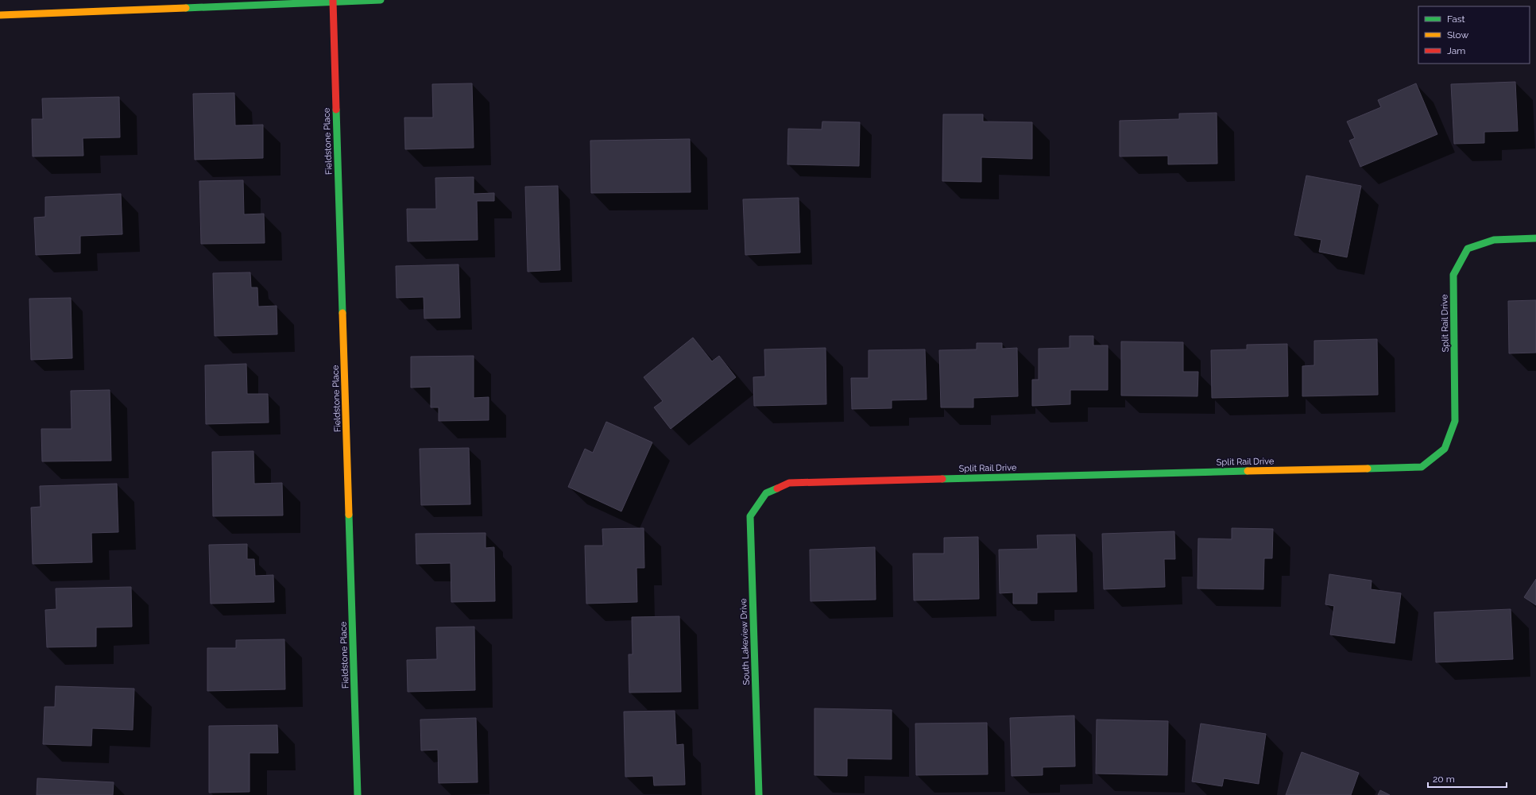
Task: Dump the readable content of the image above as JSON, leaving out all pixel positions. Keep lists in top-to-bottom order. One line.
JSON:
{"streets":{"street":["Fieldstone Place","Split Rail Drive","South Lakeview Drive"]},"crossings":[["Split Rail Drive","South Lakeview Drive"]],"legend":["Fast","Slow","Jam"],"scale_bar":"20 m"}
